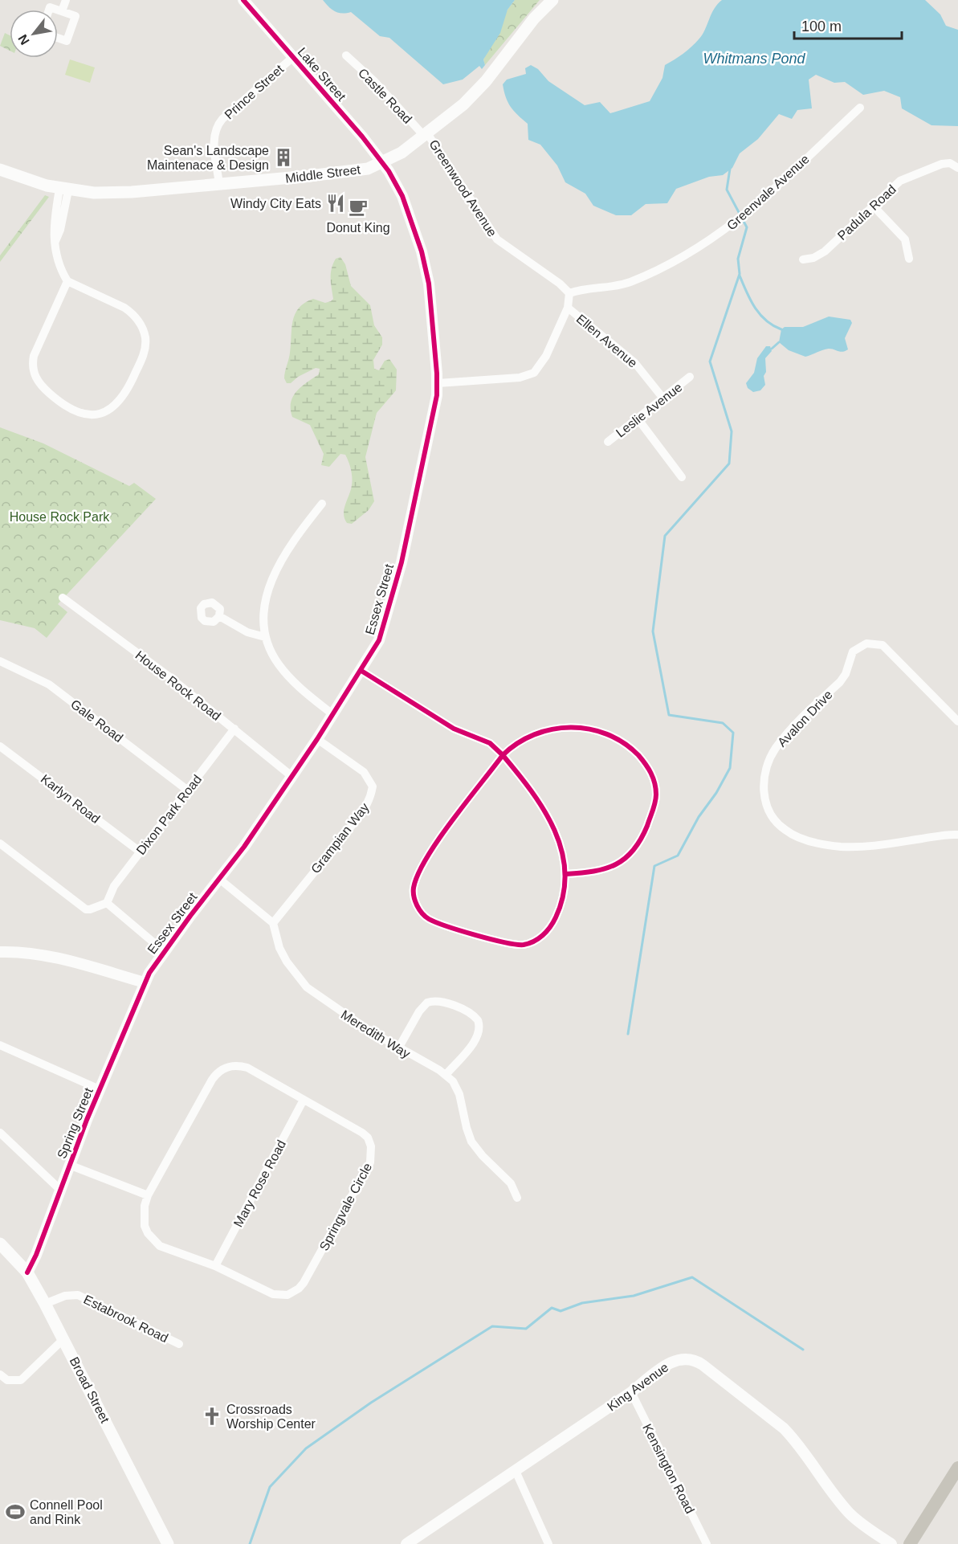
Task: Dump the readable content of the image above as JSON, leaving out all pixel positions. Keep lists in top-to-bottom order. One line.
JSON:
{"streets":{"main road":["Middle Street","Broad Street"],"street":["Lake Street","Prince Street","Castle Road","Greenwood Avenue","Greenvale Avenue","Padula Road","Ellen Avenue","Leslie Avenue","Essex Street","House Rock Road","Avalon Drive","Gale Road","Karlyn Road","Dixon Park Road","Grampian Way","Meredith Way","Spring Street","Mary Rose Road","Springvale Circle","Estabrook Road","King Avenue","Kensington Road"]},"crossings":[["Lake Street","Prince Street"],["Lake Street","Middle Street"],["Lake Street","Essex Street"],["Prince Street","Middle Street"],["Castle Road","Middle Street"],["Castle Road","Greenwood Avenue"],["Middle Street","Greenwood Avenue"],["Middle Street","Essex Street"],["Greenwood Avenue","Greenvale Avenue"],["Ellen Avenue","Leslie Avenue"],["Essex Street","House Rock Road"],["Essex Street","Grampian Way"],["Essex Street","Spring Street"],["House Rock Road","Dixon Park Road"],["Gale Road","Dixon Park Road"],["Karlyn Road","Dixon Park Road"],["Grampian Way","Meredith Way"],["Spring Street","Broad Street"],["Mary Rose Road","Springvale Circle"],["Estabrook Road","Broad Street"],["King Avenue","Kensington Road"]],"water":["Whitmans Pond"],"parks":["House Rock Park"],"places":{"building":["Sean's Landscape Maintenace & Design"],"restaurant":["Windy City Eats"],"cafe":["Donut King"],"church":["Crossroads Worship Center"],"sports":["Connell Pool and Rink"]},"scale_bar":"100 m","north":"bottom left"}
